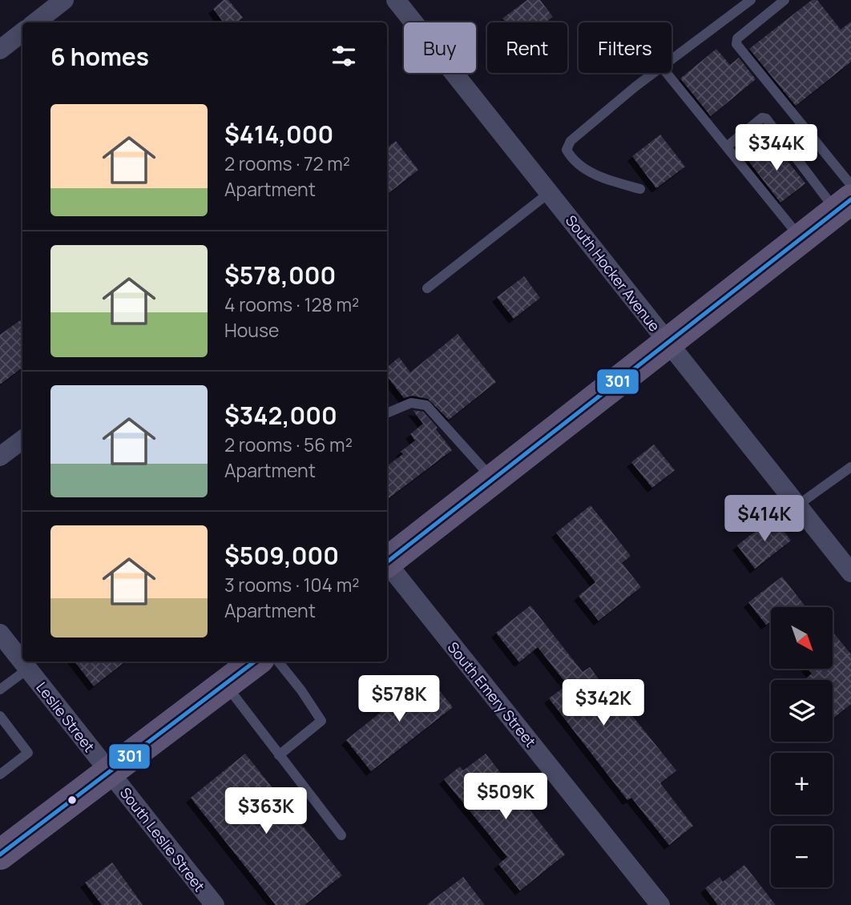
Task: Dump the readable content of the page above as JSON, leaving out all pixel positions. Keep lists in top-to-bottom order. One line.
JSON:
{"streets":{"street":["South Hocker Avenue","South Emery Street","Leslie Street","South Leslie Street"]},"crossings":[["Leslie Street","South Leslie Street"]],"lines":["transit line 301"],"north":"bottom right","page":{"chip":["Buy","Rent","Filters"],"heading":"6 homes","list":[{"name":"$414,000","note":"2 rooms · 72 m² · Apartment"},{"name":"$578,000","note":"4 rooms · 128 m² · House"},{"name":"$342,000","note":"2 rooms · 56 m² · Apartment"},{"name":"$509,000","note":"3 rooms · 104 m² · Apartment"}],"price":["$344K","$414K","$578K","$342K","$509K","$363K"],"map_buttons":["+","−"]}}
